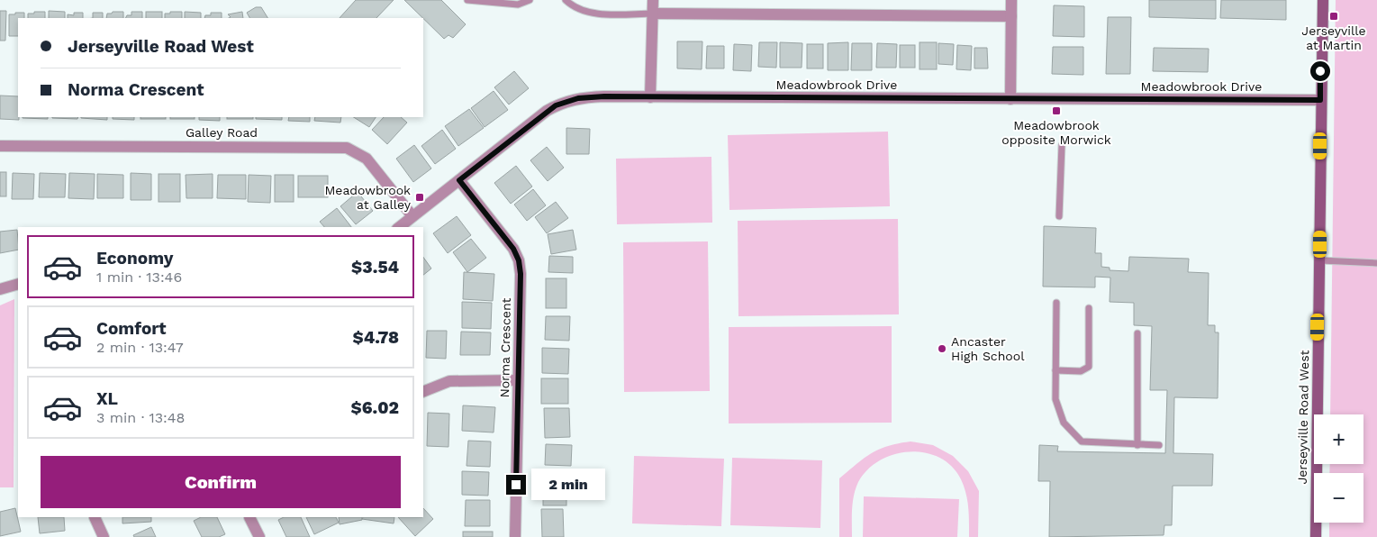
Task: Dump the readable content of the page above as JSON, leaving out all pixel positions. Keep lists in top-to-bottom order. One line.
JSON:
{"streets":{"main road":["Jerseyville Road West"],"street":["Meadowbrook Drive","Galley Road","Norma Crescent"]},"crossings":[["Meadowbrook Drive","Galley Road"],["Meadowbrook Drive","Norma Crescent"],["Meadowbrook Drive","Jerseyville Road West"]],"places":{"transit":["Jerseyville at Martin","Meadowbrook opposite Morwick","Meadowbrook at Galley"],"other":["Ancaster High School"]},"page":{"banner":["Jerseyville Road West","Norma Crescent"],"list":[{"name":"Economy","note":"1 min · 13:46","value":"$3.54"},{"name":"Comfort","note":"2 min · 13:47","value":"$4.78"},{"name":"XL","note":"3 min · 13:48","value":"$6.02"}],"map_buttons":["+","−"],"buttons":"Confirm","bubble":"2 min"}}
